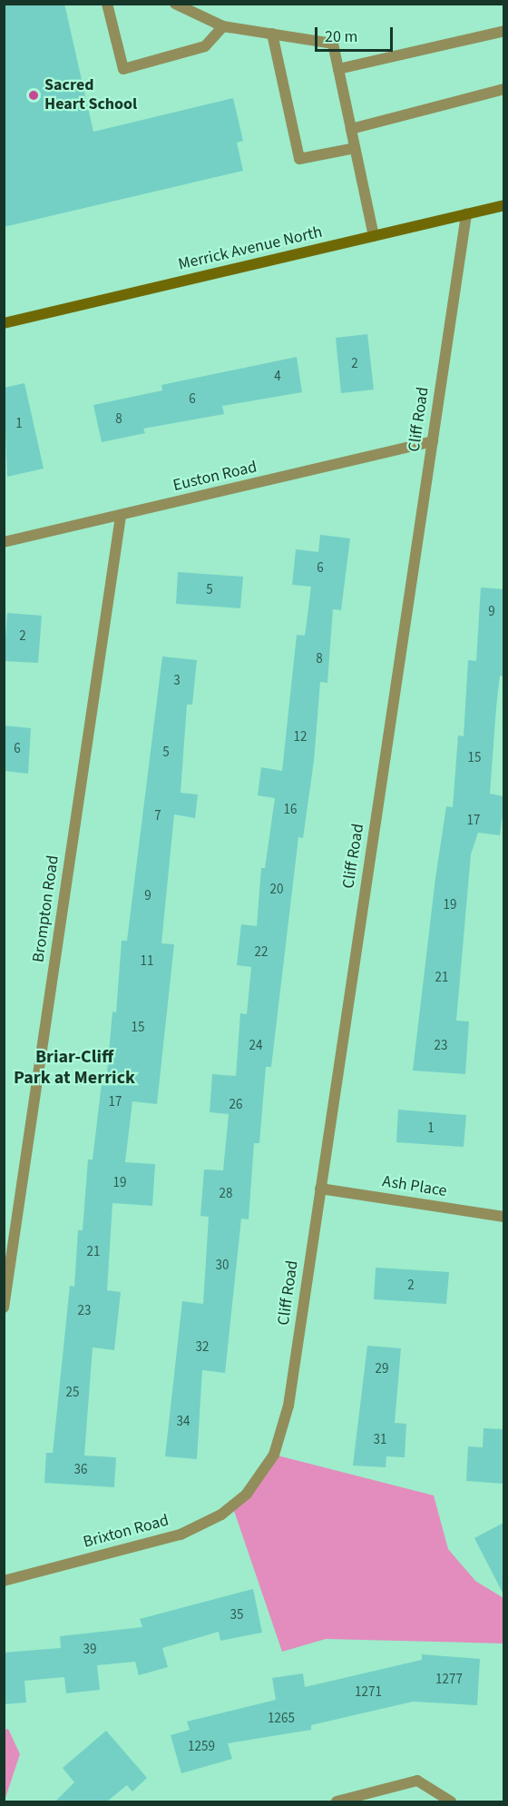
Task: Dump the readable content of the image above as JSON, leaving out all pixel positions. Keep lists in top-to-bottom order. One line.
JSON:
{"streets":{"main road":["Merrick Avenue North"],"street":["Cliff Road","Euston Road","Brompton Road","Ash Place","Brixton Road"]},"crossings":[["Merrick Avenue North","Cliff Road"],["Cliff Road","Euston Road"],["Cliff Road","Ash Place"],["Cliff Road","Brixton Road"],["Euston Road","Brompton Road"]],"districts":["Briar-Cliff Park at Merrick"],"places":["Sacred Heart School"],"house_numbers":["2","4","6","8","1","6","5","9","2","8","3","12","6","5","15","16","7","17","20","9","19","22","11","21","15","24","23","17","26","1","19","28","21","30","2","23","32","29","25","34","31","36","35","39","1277","1271","1265","1259"],"scale_bar":"20 m"}
